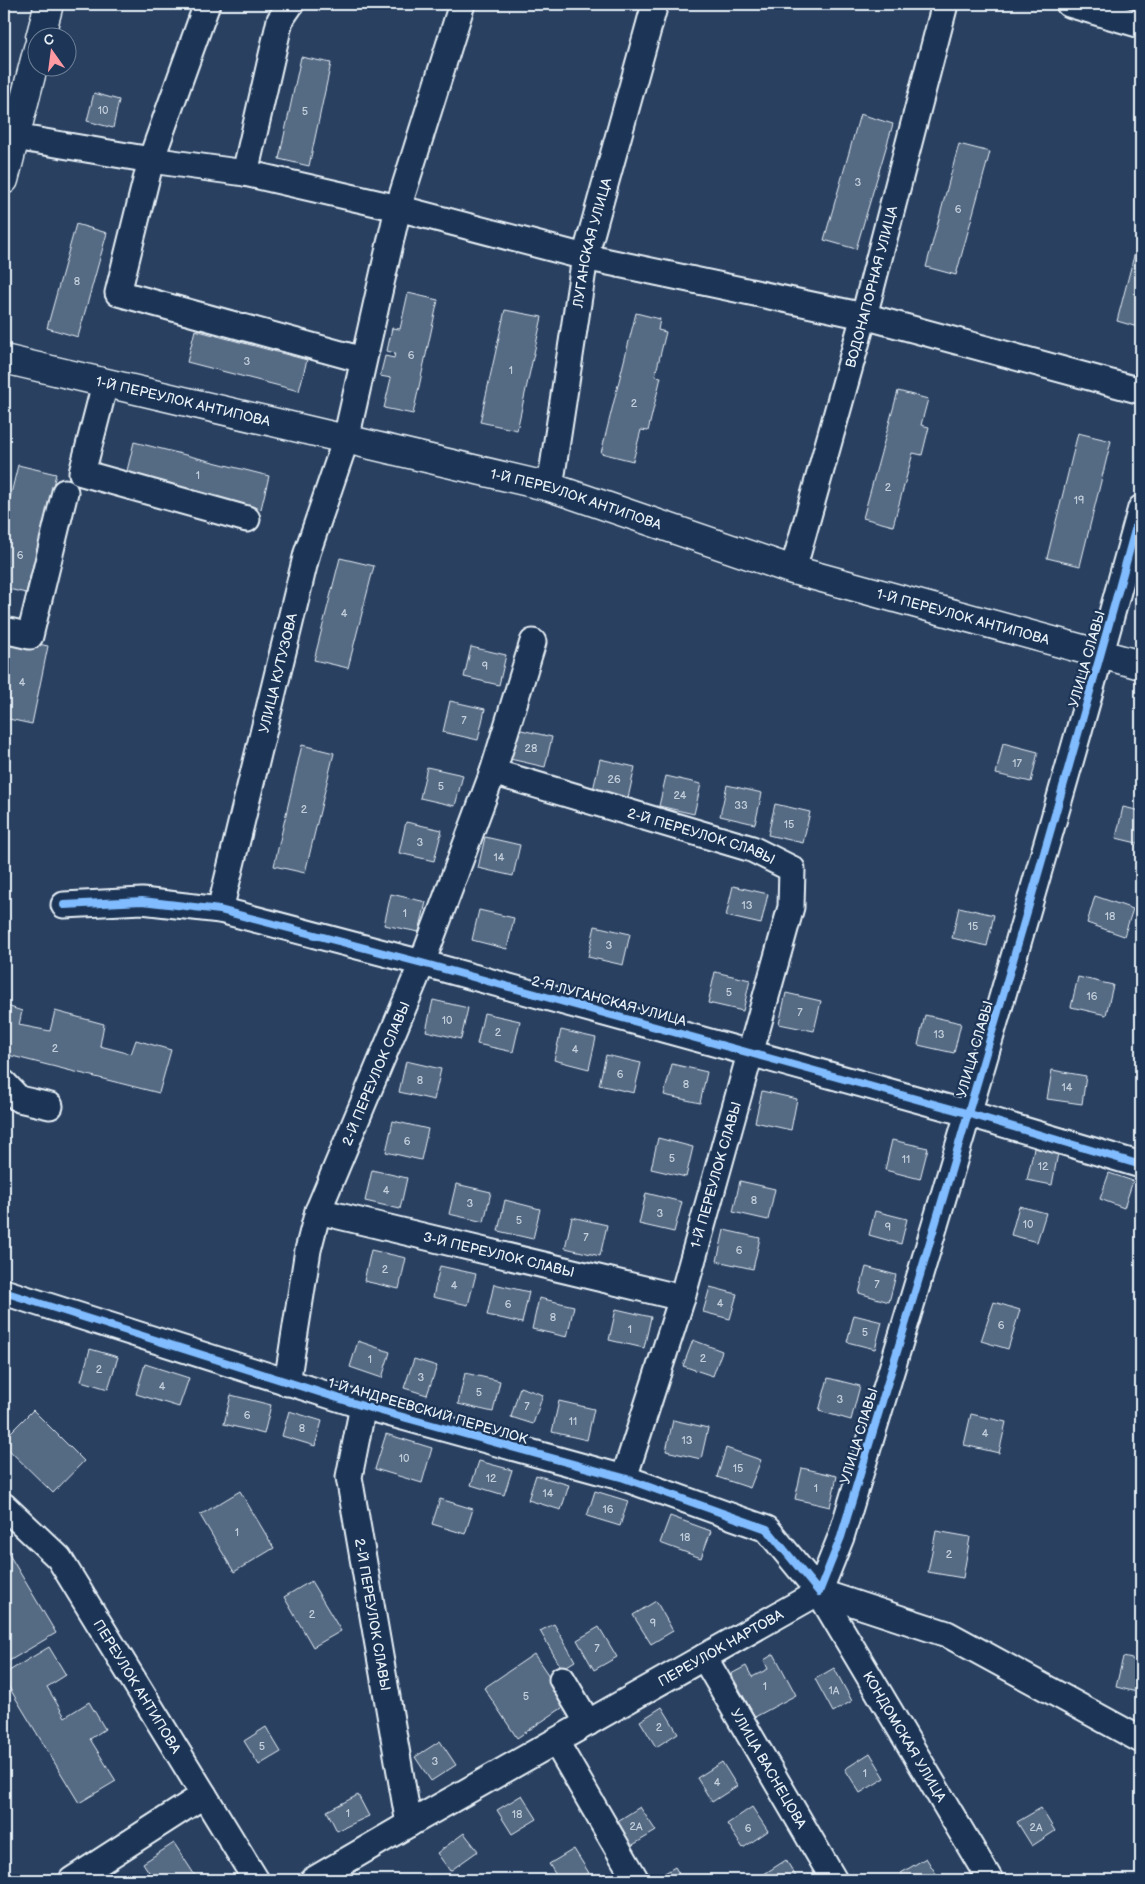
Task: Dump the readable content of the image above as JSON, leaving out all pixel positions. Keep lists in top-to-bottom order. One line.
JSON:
{"streets":{"main road":["1-Й ПЕРЕУЛОК АНТИПОВА"],"street":["ЛУГАНСКАЯ УЛИЦА","ВОДОНАПОРНАЯ УЛИЦА","УЛИЦА СЛАВЫ","УЛИЦА КУТУЗОВА","2-Й ПЕРЕУЛОК СЛАВЫ","2-Я ЛУГАНСКАЯ УЛИЦА","1-Й ПЕРЕУЛОК СЛАВЫ","3-Й ПЕРЕУЛОК СЛАВЫ","1-Й АНДРЕЕВСКИЙ ПЕРЕУЛОК","ПЕРЕУЛОК НАРТОВА","ПЕРЕУЛОК АНТИПОВА","КОНДОМСКАЯ УЛИЦА","УЛИЦА ВАСНЕЦОВА"]},"crossings":[["ЛУГАНСКАЯ УЛИЦА","1-Й ПЕРЕУЛОК АНТИПОВА"],["ВОДОНАПОРНАЯ УЛИЦА","1-Й ПЕРЕУЛОК АНТИПОВА"],["1-Й ПЕРЕУЛОК АНТИПОВА","УЛИЦА СЛАВЫ"],["1-Й ПЕРЕУЛОК АНТИПОВА","УЛИЦА КУТУЗОВА"],["УЛИЦА СЛАВЫ","2-Я ЛУГАНСКАЯ УЛИЦА"],["УЛИЦА СЛАВЫ","1-Й АНДРЕЕВСКИЙ ПЕРЕУЛОК"],["УЛИЦА СЛАВЫ","ПЕРЕУЛОК НАРТОВА"],["УЛИЦА СЛАВЫ","КОНДОМСКАЯ УЛИЦА"],["УЛИЦА КУТУЗОВА","2-Я ЛУГАНСКАЯ УЛИЦА"],["2-Й ПЕРЕУЛОК СЛАВЫ","2-Я ЛУГАНСКАЯ УЛИЦА"],["2-Й ПЕРЕУЛОК СЛАВЫ","1-Й ПЕРЕУЛОК СЛАВЫ"],["2-Й ПЕРЕУЛОК СЛАВЫ","3-Й ПЕРЕУЛОК СЛАВЫ"],["2-Й ПЕРЕУЛОК СЛАВЫ","1-Й АНДРЕЕВСКИЙ ПЕРЕУЛОК"],["2-Й ПЕРЕУЛОК СЛАВЫ","ПЕРЕУЛОК НАРТОВА"],["2-Я ЛУГАНСКАЯ УЛИЦА","1-Й ПЕРЕУЛОК СЛАВЫ"],["1-Й ПЕРЕУЛОК СЛАВЫ","3-Й ПЕРЕУЛОК СЛАВЫ"],["1-Й ПЕРЕУЛОК СЛАВЫ","1-Й АНДРЕЕВСКИЙ ПЕРЕУЛОК"],["1-Й АНДРЕЕВСКИЙ ПЕРЕУЛОК","ПЕРЕУЛОК НАРТОВА"],["1-Й АНДРЕЕВСКИЙ ПЕРЕУЛОК","КОНДОМСКАЯ УЛИЦА"],["ПЕРЕУЛОК НАРТОВА","КОНДОМСКАЯ УЛИЦА"],["ПЕРЕУЛОК НАРТОВА","УЛИЦА ВАСНЕЦОВА"]],"house_numbers":["10","5","3","6","8","6","3","1","2","1","2","19","6","4","9","4","7","28","17","26","5","24","33","2","15","3","14","13","1","18","15","3","5","16","7","10","2","13","2","4","6","8","8","14","6","5","11","12","4","8","3","3","5","10","9","7","6","2","7","4","4","6","8","6","1","5","2","1","2","3","4","5","3","7","6","11","8","4","13","10","15","12","1","14","16","1","18","2","2","9","7","1","1А","5","2","5","3","1","4","1","18","2А","2А","6"],"north":"top"}
